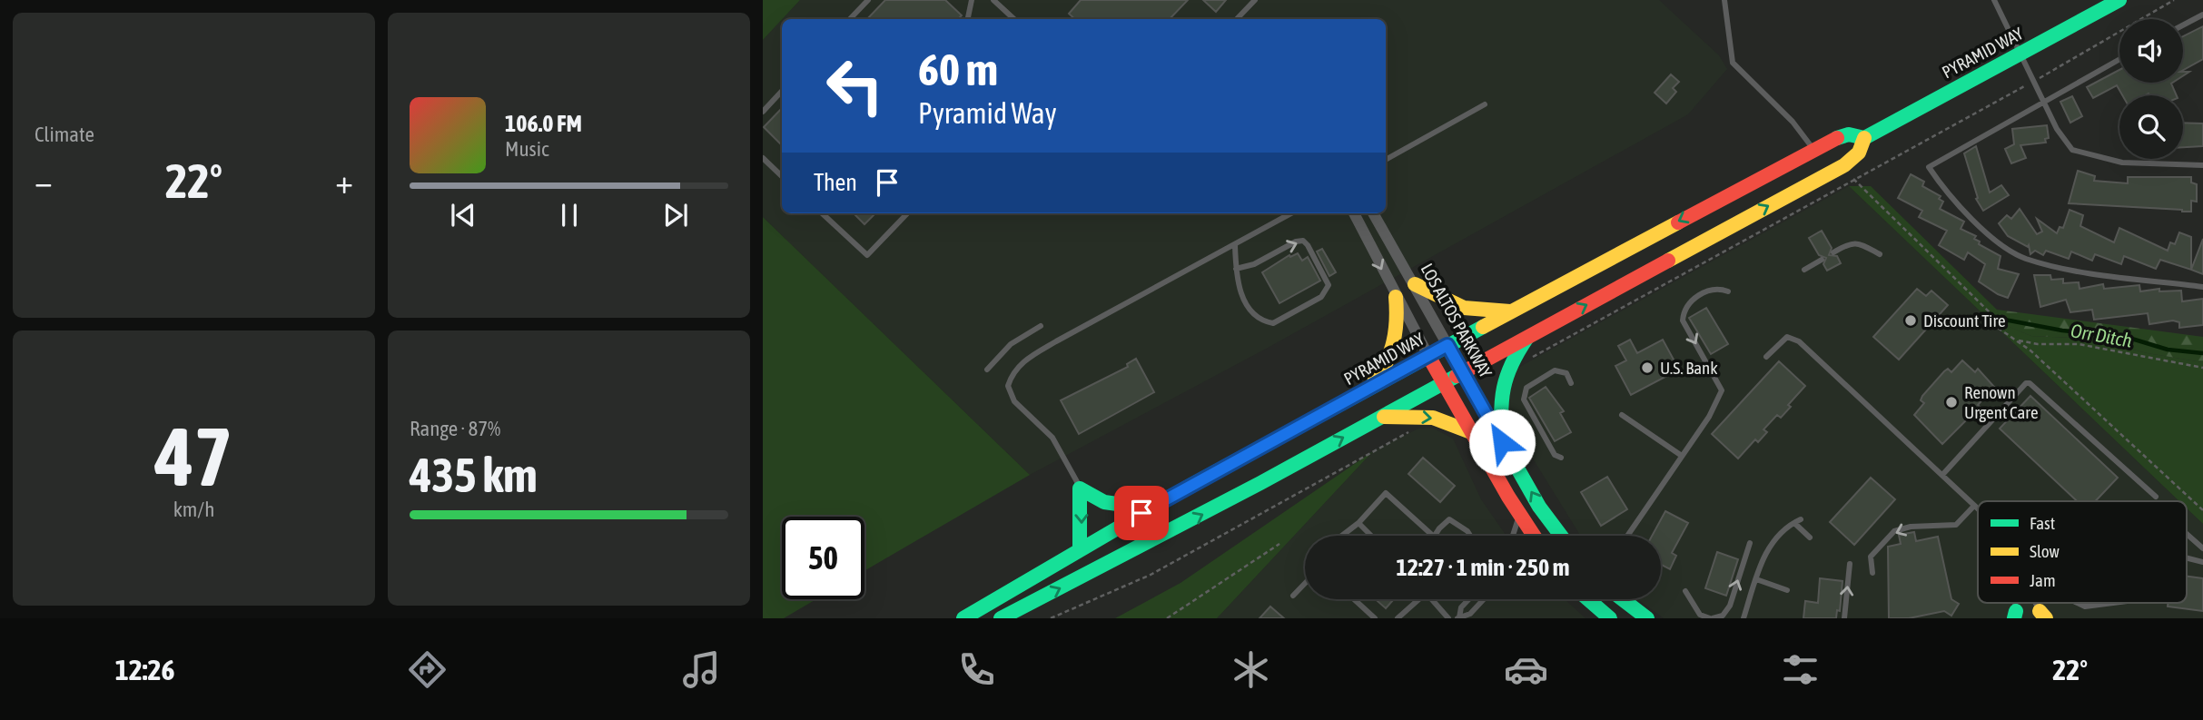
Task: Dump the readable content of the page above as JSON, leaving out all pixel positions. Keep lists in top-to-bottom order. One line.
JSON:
{"streets":{"main road":["PYRAMID WAY","LOS ALTOS PARKWAY"]},"crossings":[["PYRAMID WAY","LOS ALTOS PARKWAY"]],"water":["Orr Ditch"],"places":["Discount Tire","U.S. Bank","Renown Urgent Care"],"legend":["Fast","Slow","Jam"],"page":{"tile":["Climate",["47","km/h"],["Range · 87%","435 km"]],"turn":["60 m","Pyramid Way"],"song":["106.0 FM","Music"],"then":"Then","heat":["−","22°","+"],"limit":"50","trip":"12:27 · 1 min · 250 m","tabs":["12:26","22°"]}}
